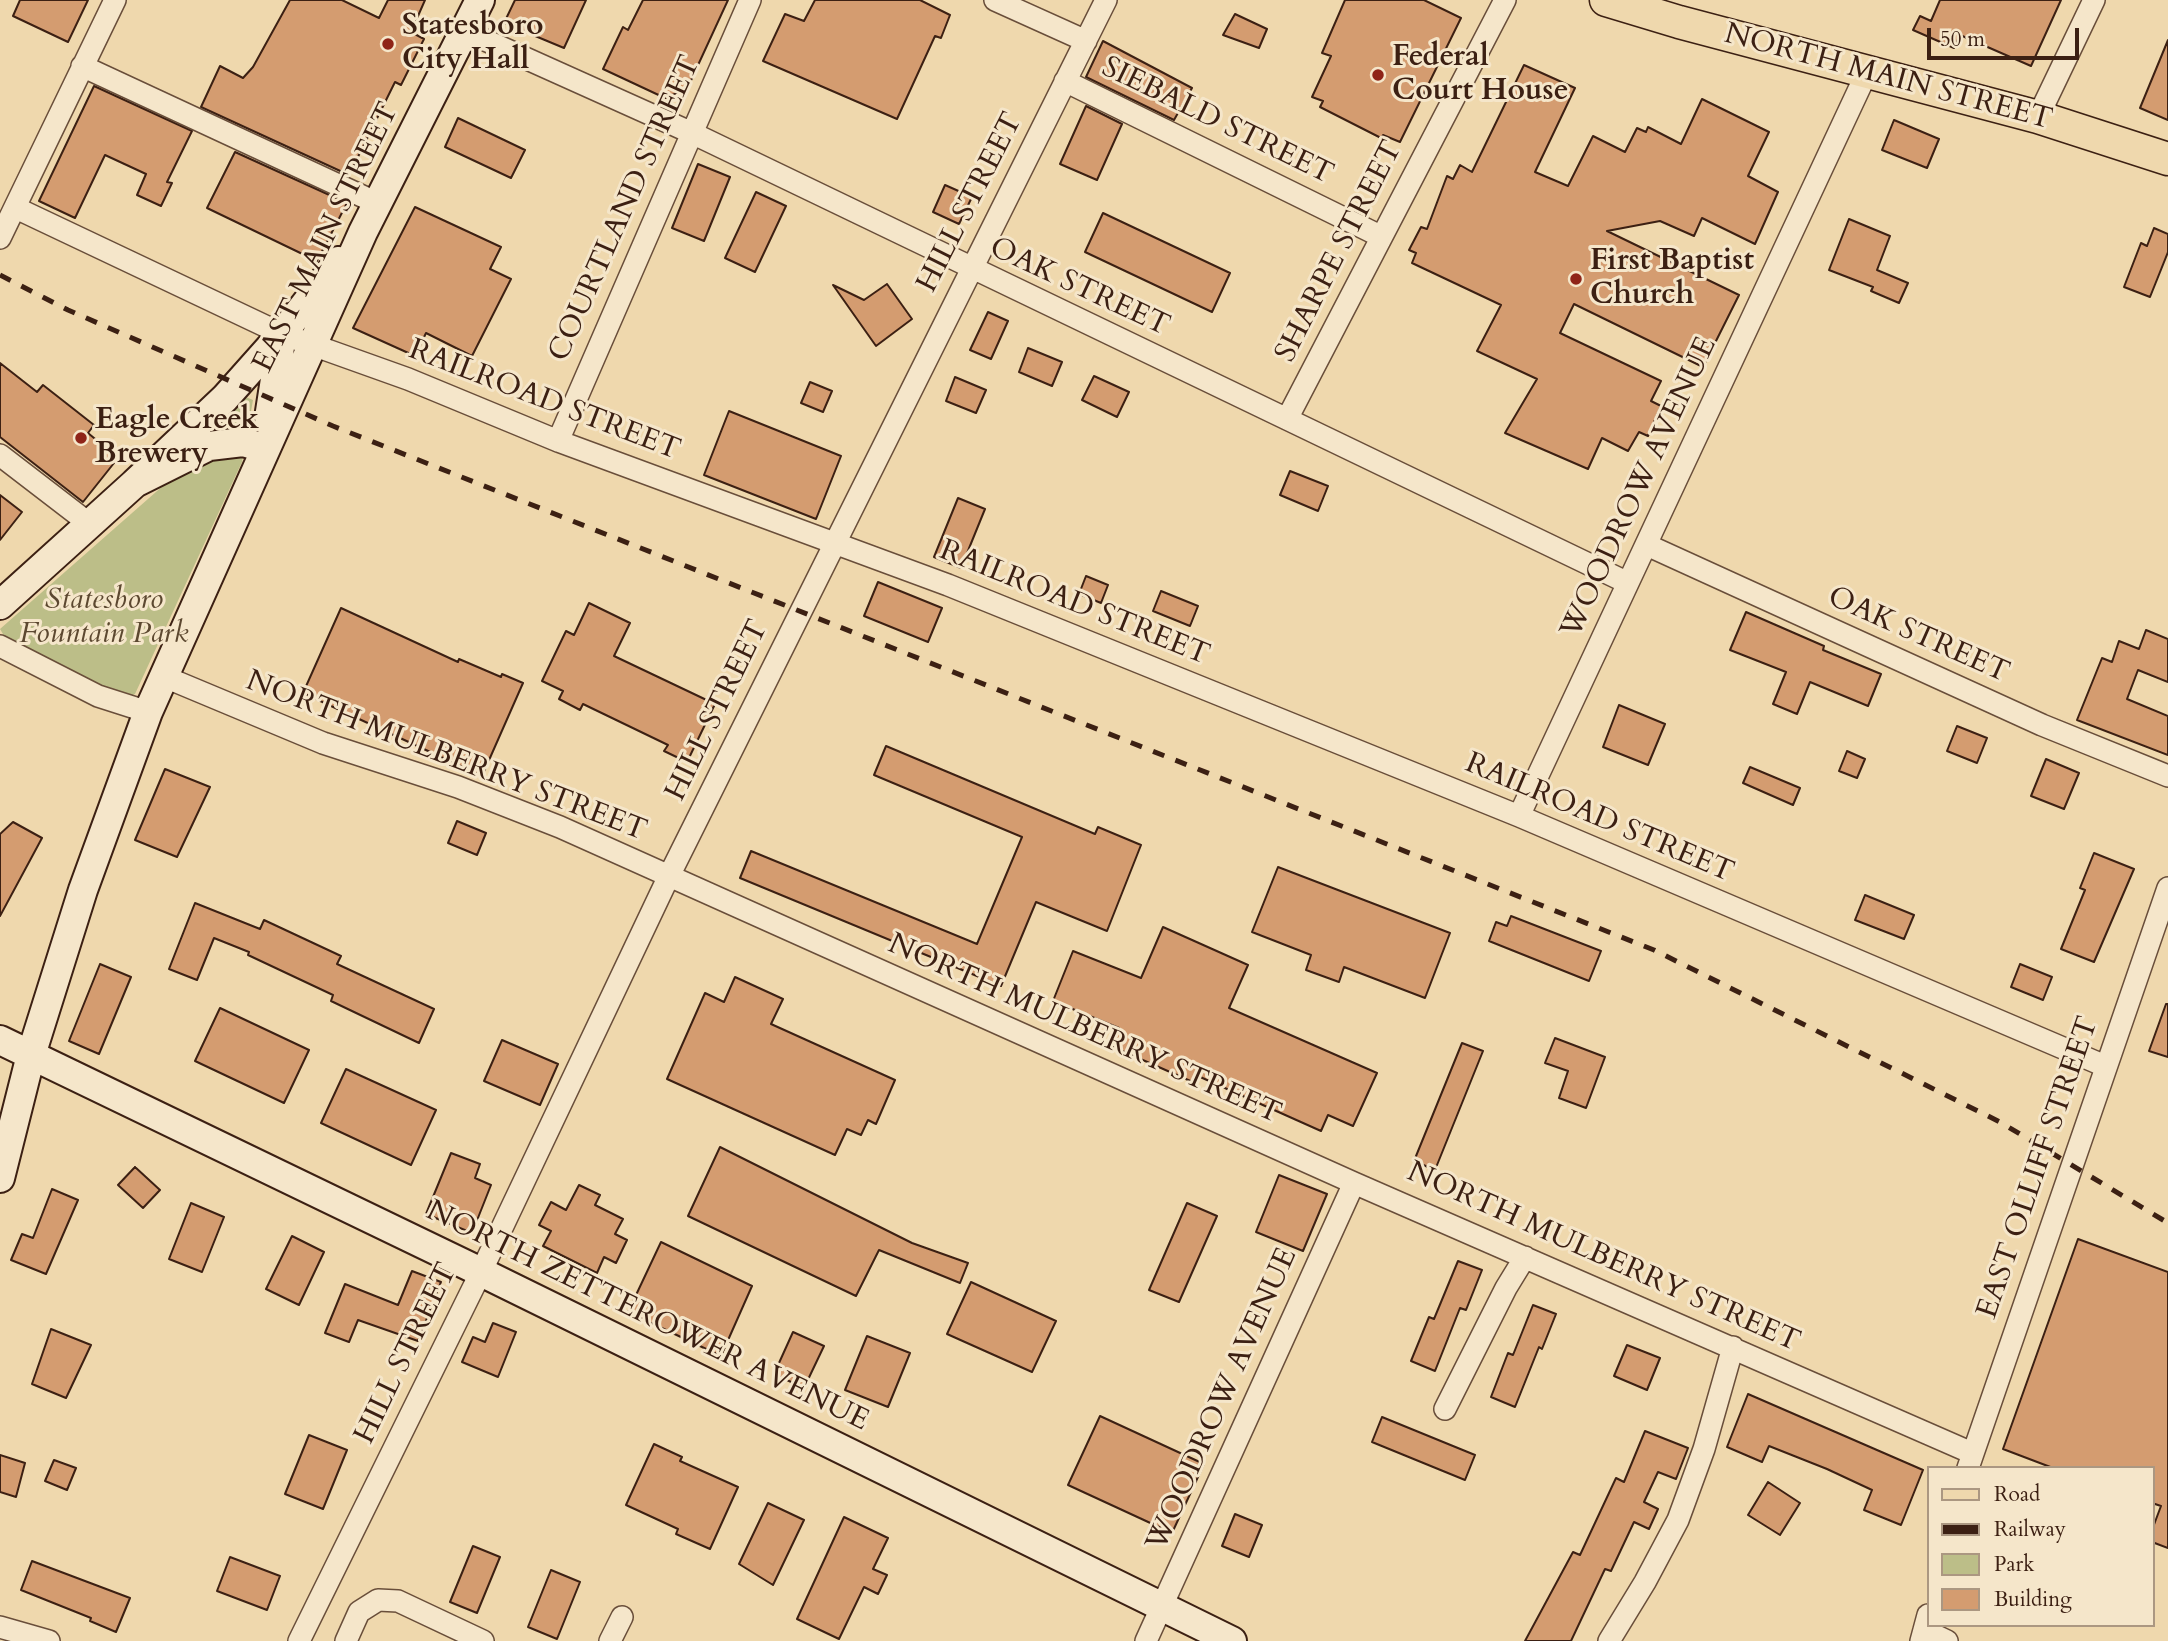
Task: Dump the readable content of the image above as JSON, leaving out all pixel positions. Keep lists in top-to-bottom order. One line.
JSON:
{"streets":{"main road":["NORTH MAIN STREET","EAST MAIN STREET","NORTH ZETTEROWER AVENUE"],"street":["SIEBALD STREET","HILL STREET","COURTLAND STREET","SHARPE STREET","OAK STREET","RAILROAD STREET","WOODROW AVENUE","NORTH MULBERRY STREET","EAST OLLIFF STREET"]},"crossings":[["NORTH MAIN STREET","WOODROW AVENUE"],["SIEBALD STREET","HILL STREET"],["SIEBALD STREET","SHARPE STREET"],["HILL STREET","OAK STREET"],["HILL STREET","RAILROAD STREET"],["HILL STREET","NORTH MULBERRY STREET"],["HILL STREET","NORTH ZETTEROWER AVENUE"],["COURTLAND STREET","OAK STREET"],["COURTLAND STREET","RAILROAD STREET"],["EAST MAIN STREET","OAK STREET"],["EAST MAIN STREET","RAILROAD STREET"],["EAST MAIN STREET","NORTH MULBERRY STREET"],["EAST MAIN STREET","NORTH ZETTEROWER AVENUE"],["SHARPE STREET","OAK STREET"],["OAK STREET","WOODROW AVENUE"],["RAILROAD STREET","WOODROW AVENUE"],["RAILROAD STREET","EAST OLLIFF STREET"],["WOODROW AVENUE","NORTH MULBERRY STREET"],["WOODROW AVENUE","NORTH ZETTEROWER AVENUE"],["NORTH MULBERRY STREET","EAST OLLIFF STREET"]],"parks":["Statesboro Fountain Park"],"places":["Statesboro City Hall","Federal Court House","First Baptist Church","Eagle Creek Brewery"],"legend":["Road","Railway","Park","Building"],"scale_bar":"50 m"}
